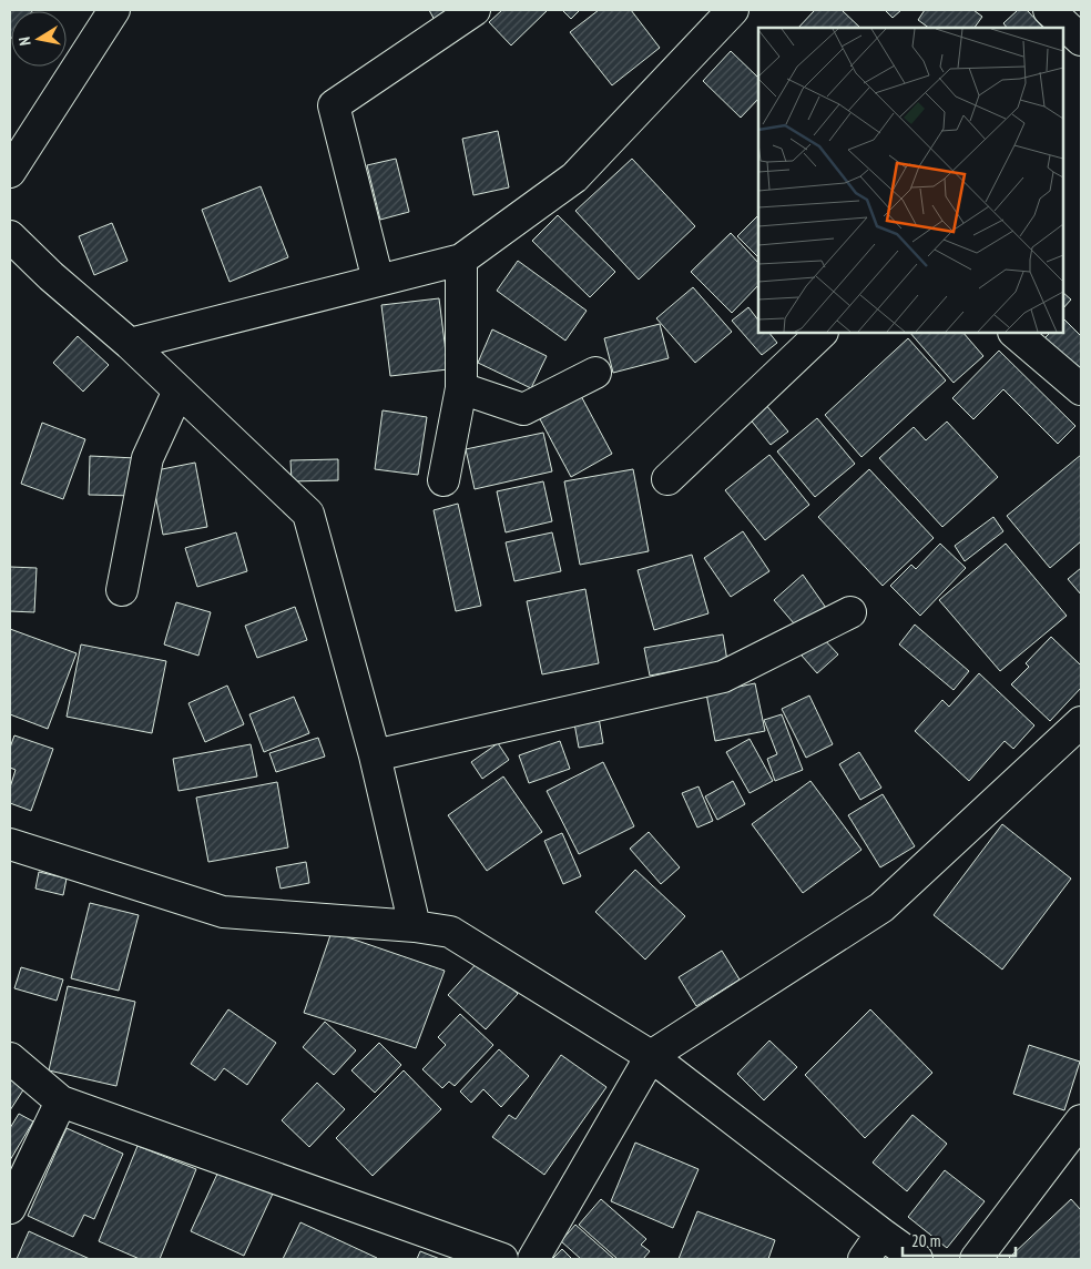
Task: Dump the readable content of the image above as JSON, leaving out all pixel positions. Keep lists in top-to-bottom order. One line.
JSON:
{"scale_bar":"20 m","north":"left"}
